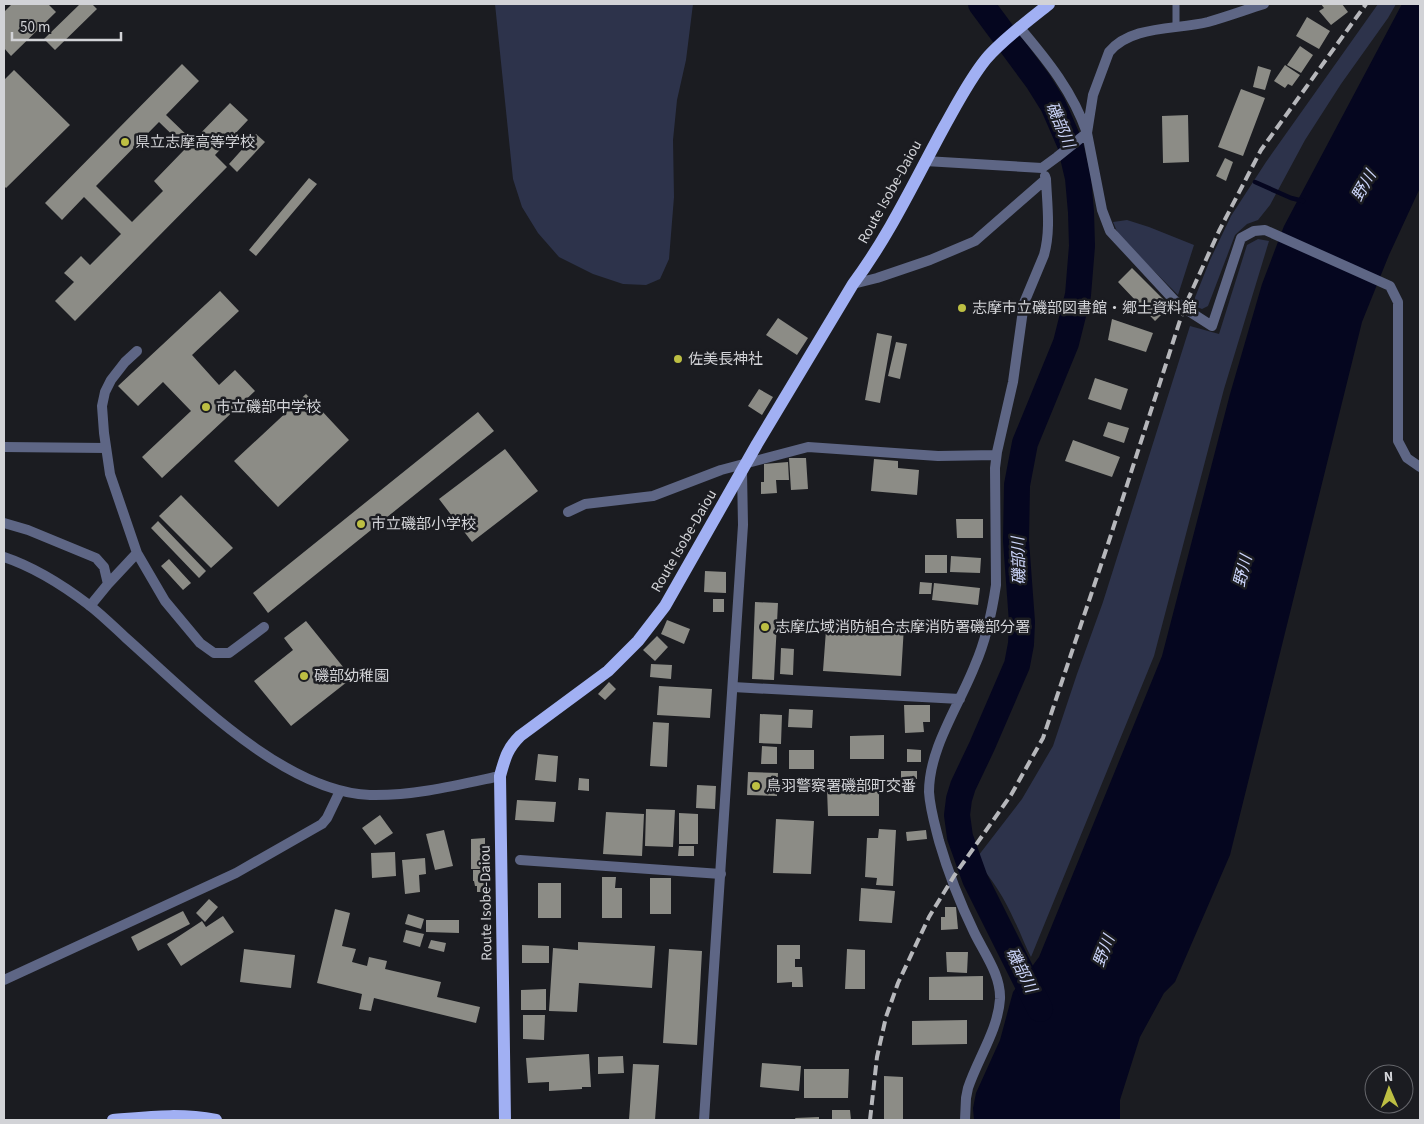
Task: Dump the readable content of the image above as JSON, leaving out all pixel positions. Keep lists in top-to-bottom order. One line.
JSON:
{"streets":{"main road":["Route Isobe-Daiou"]},"water":["磯部川","野川"],"places":["県立志摩高等学校","志摩市立磯部図書館・郷土資料館","佐美長神社","市立磯部中学校","市立磯部小学校","志摩広域消防組合志摩消防署磯部分署","磯部幼稚園","鳥羽警察署磯部町交番"],"scale_bar":"50 m","north":"top"}
